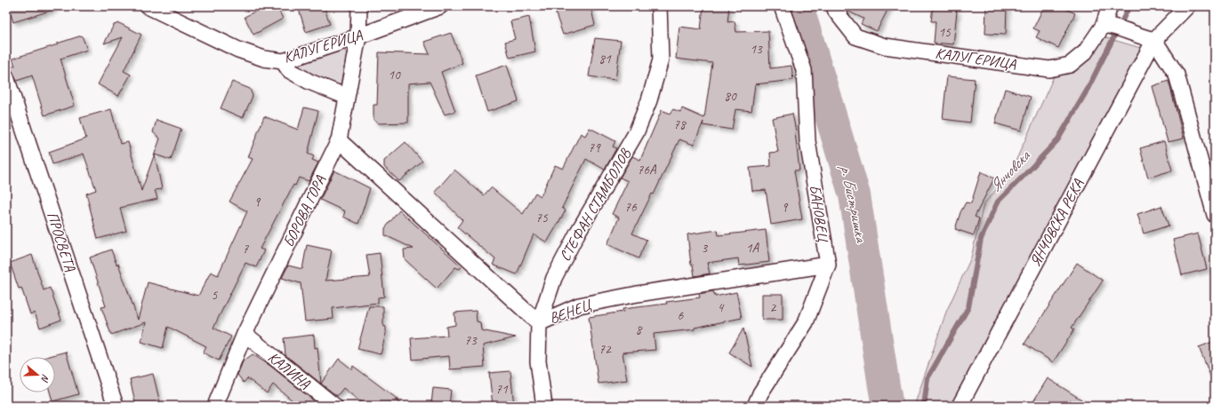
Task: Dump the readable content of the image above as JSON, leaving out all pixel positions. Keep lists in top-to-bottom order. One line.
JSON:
{"streets":{"street":["КАЛУГЕРИЦА","СТЕФАН СТАМБОЛОВ","БОРОВА ГОРА","БАНОВЕЦ","ЯНЧОВСКА РЕКА","ПРОСВЕТА","ВЕНЕЦ","КАЛИНА"]},"crossings":[["КАЛУГЕРИЦА","БОРОВА ГОРА"],["СТЕФАН СТАМБОЛОВ","ВЕНЕЦ"],["БОРОВА ГОРА","ВЕНЕЦ"],["БОРОВА ГОРА","КАЛИНА"],["БАНОВЕЦ","ВЕНЕЦ"]],"water":["Янчовска","р. Бистришка"],"house_numbers":["15","13","81","10","80","78","79","76A","9","76","9","75","3","1А","7","5","4","2","6","8","73","72","71"],"north":"right"}
